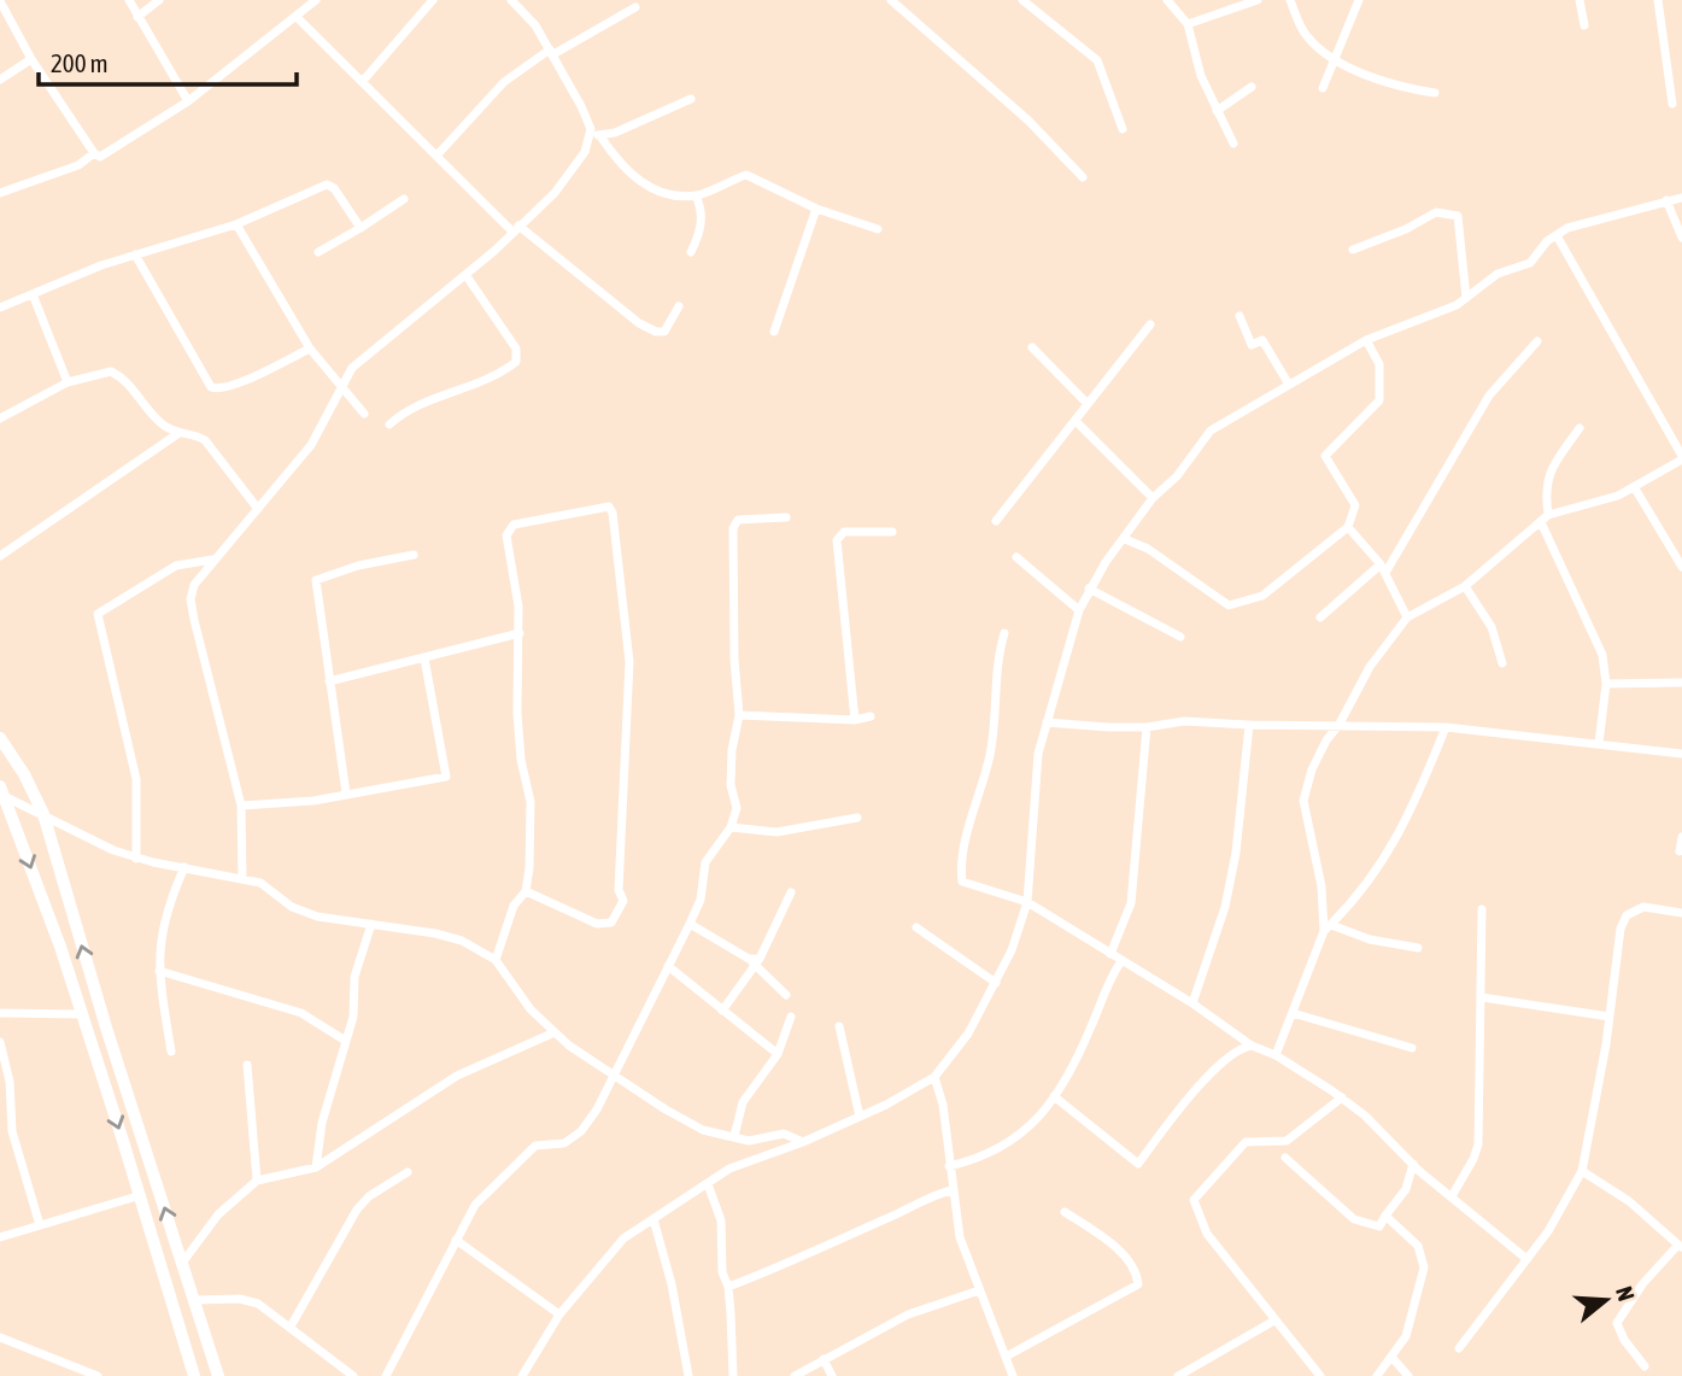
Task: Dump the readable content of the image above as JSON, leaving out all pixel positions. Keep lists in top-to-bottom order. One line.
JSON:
{"scale_bar":"200 m","north":"right"}
